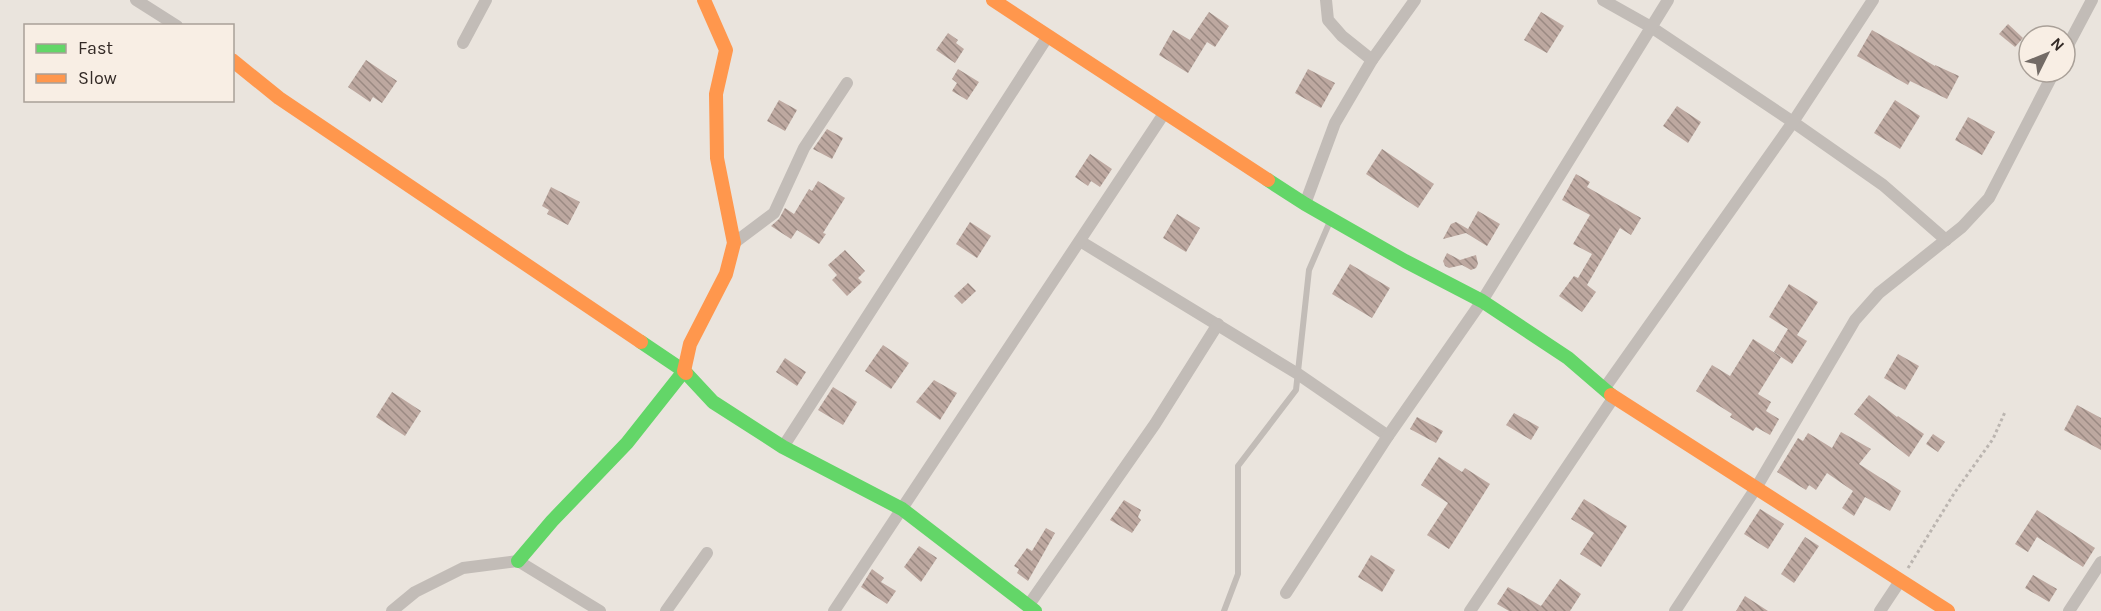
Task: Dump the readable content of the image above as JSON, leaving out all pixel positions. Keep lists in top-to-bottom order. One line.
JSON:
{"legend":["Fast","Slow"],"north":"top right"}
